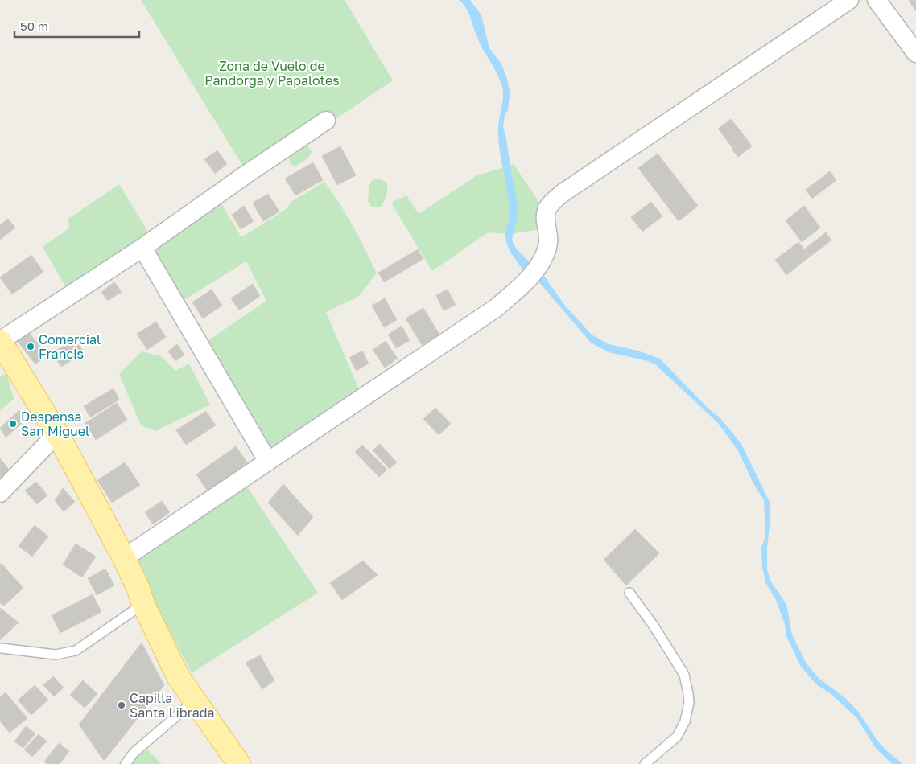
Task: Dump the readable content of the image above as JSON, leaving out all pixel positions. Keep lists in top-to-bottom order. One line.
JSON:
{"parks":["Zona de Vuelo de Pandorga y Papalotes"],"places":["Comercial Francis","Despensa San Miguel","Capilla Santa Librada"],"scale_bar":"50 m"}
